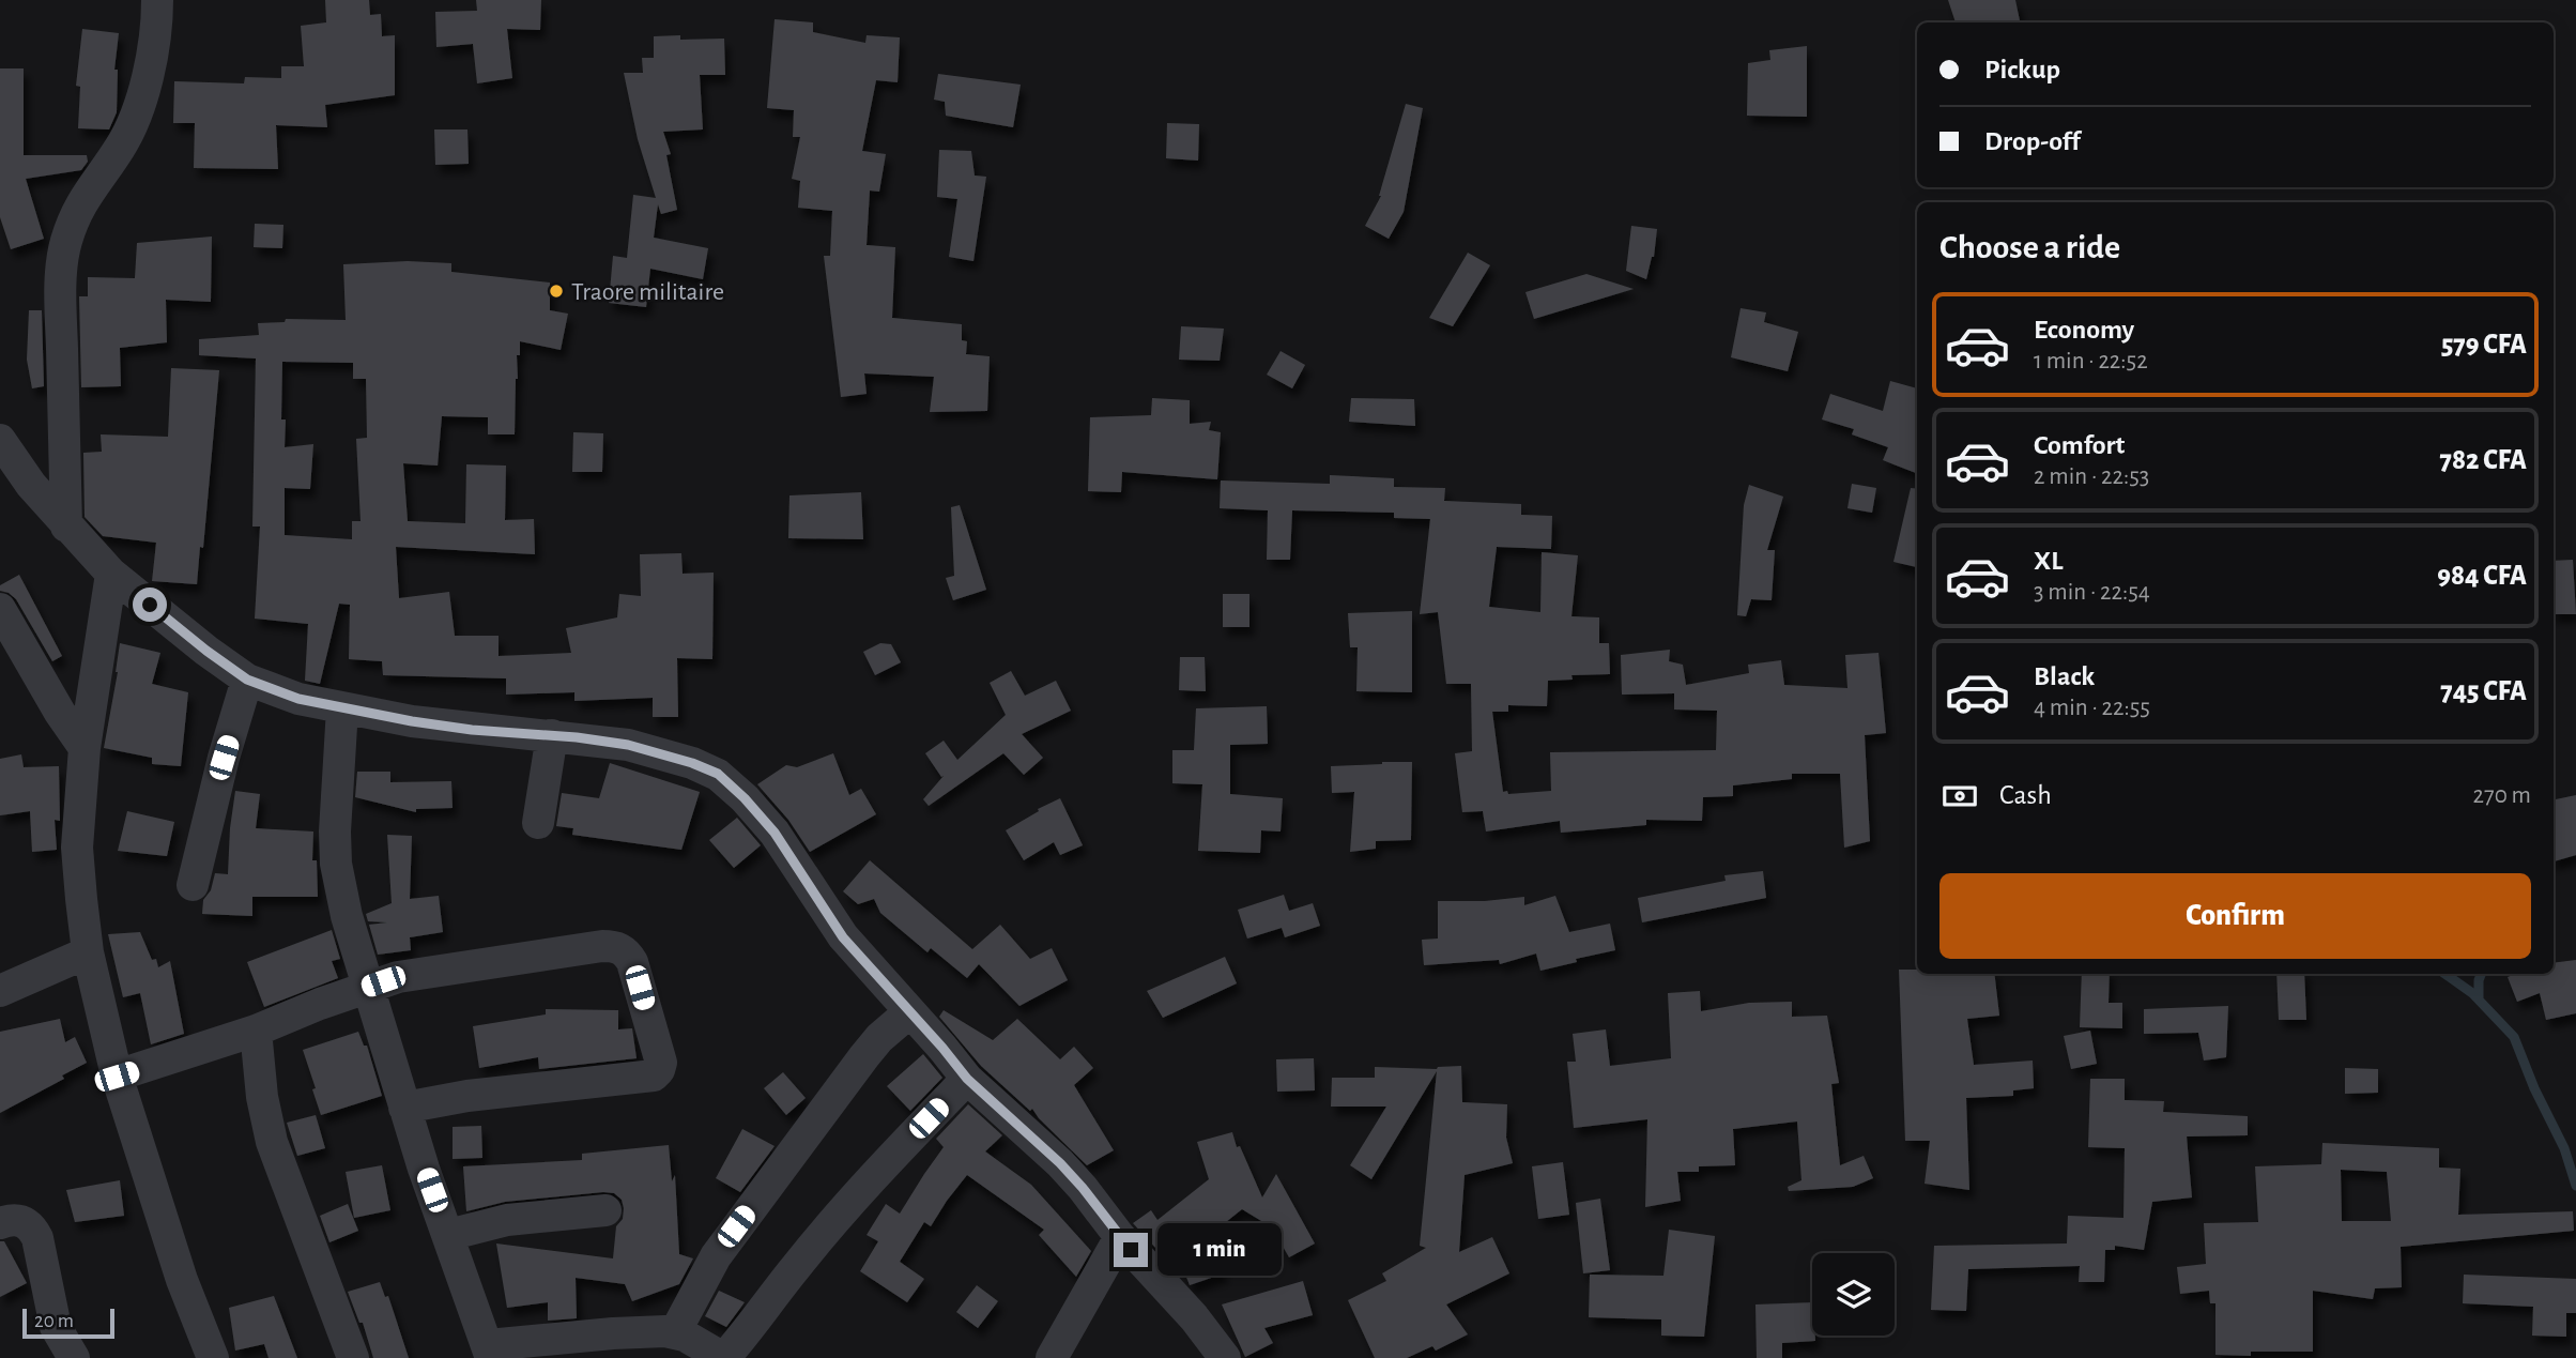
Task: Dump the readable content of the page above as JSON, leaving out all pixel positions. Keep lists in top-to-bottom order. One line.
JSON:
{"places":["Traore militaire"],"scale_bar":"20 m","page":{"banner":["Pickup","Drop-off"],"heading":"Choose a ride","list":[{"name":"Economy","note":"1 min · 22:52","value":"579 CFA"},{"name":"Comfort","note":"2 min · 22:53","value":"782 CFA"},{"name":"XL","note":"3 min · 22:54","value":"984 CFA"},{"name":"Black","note":"4 min · 22:55","value":"745 CFA"}],"pay":["Cash","270 m"],"buttons":"Confirm","bubble":"1 min","scale":"20 m"}}
